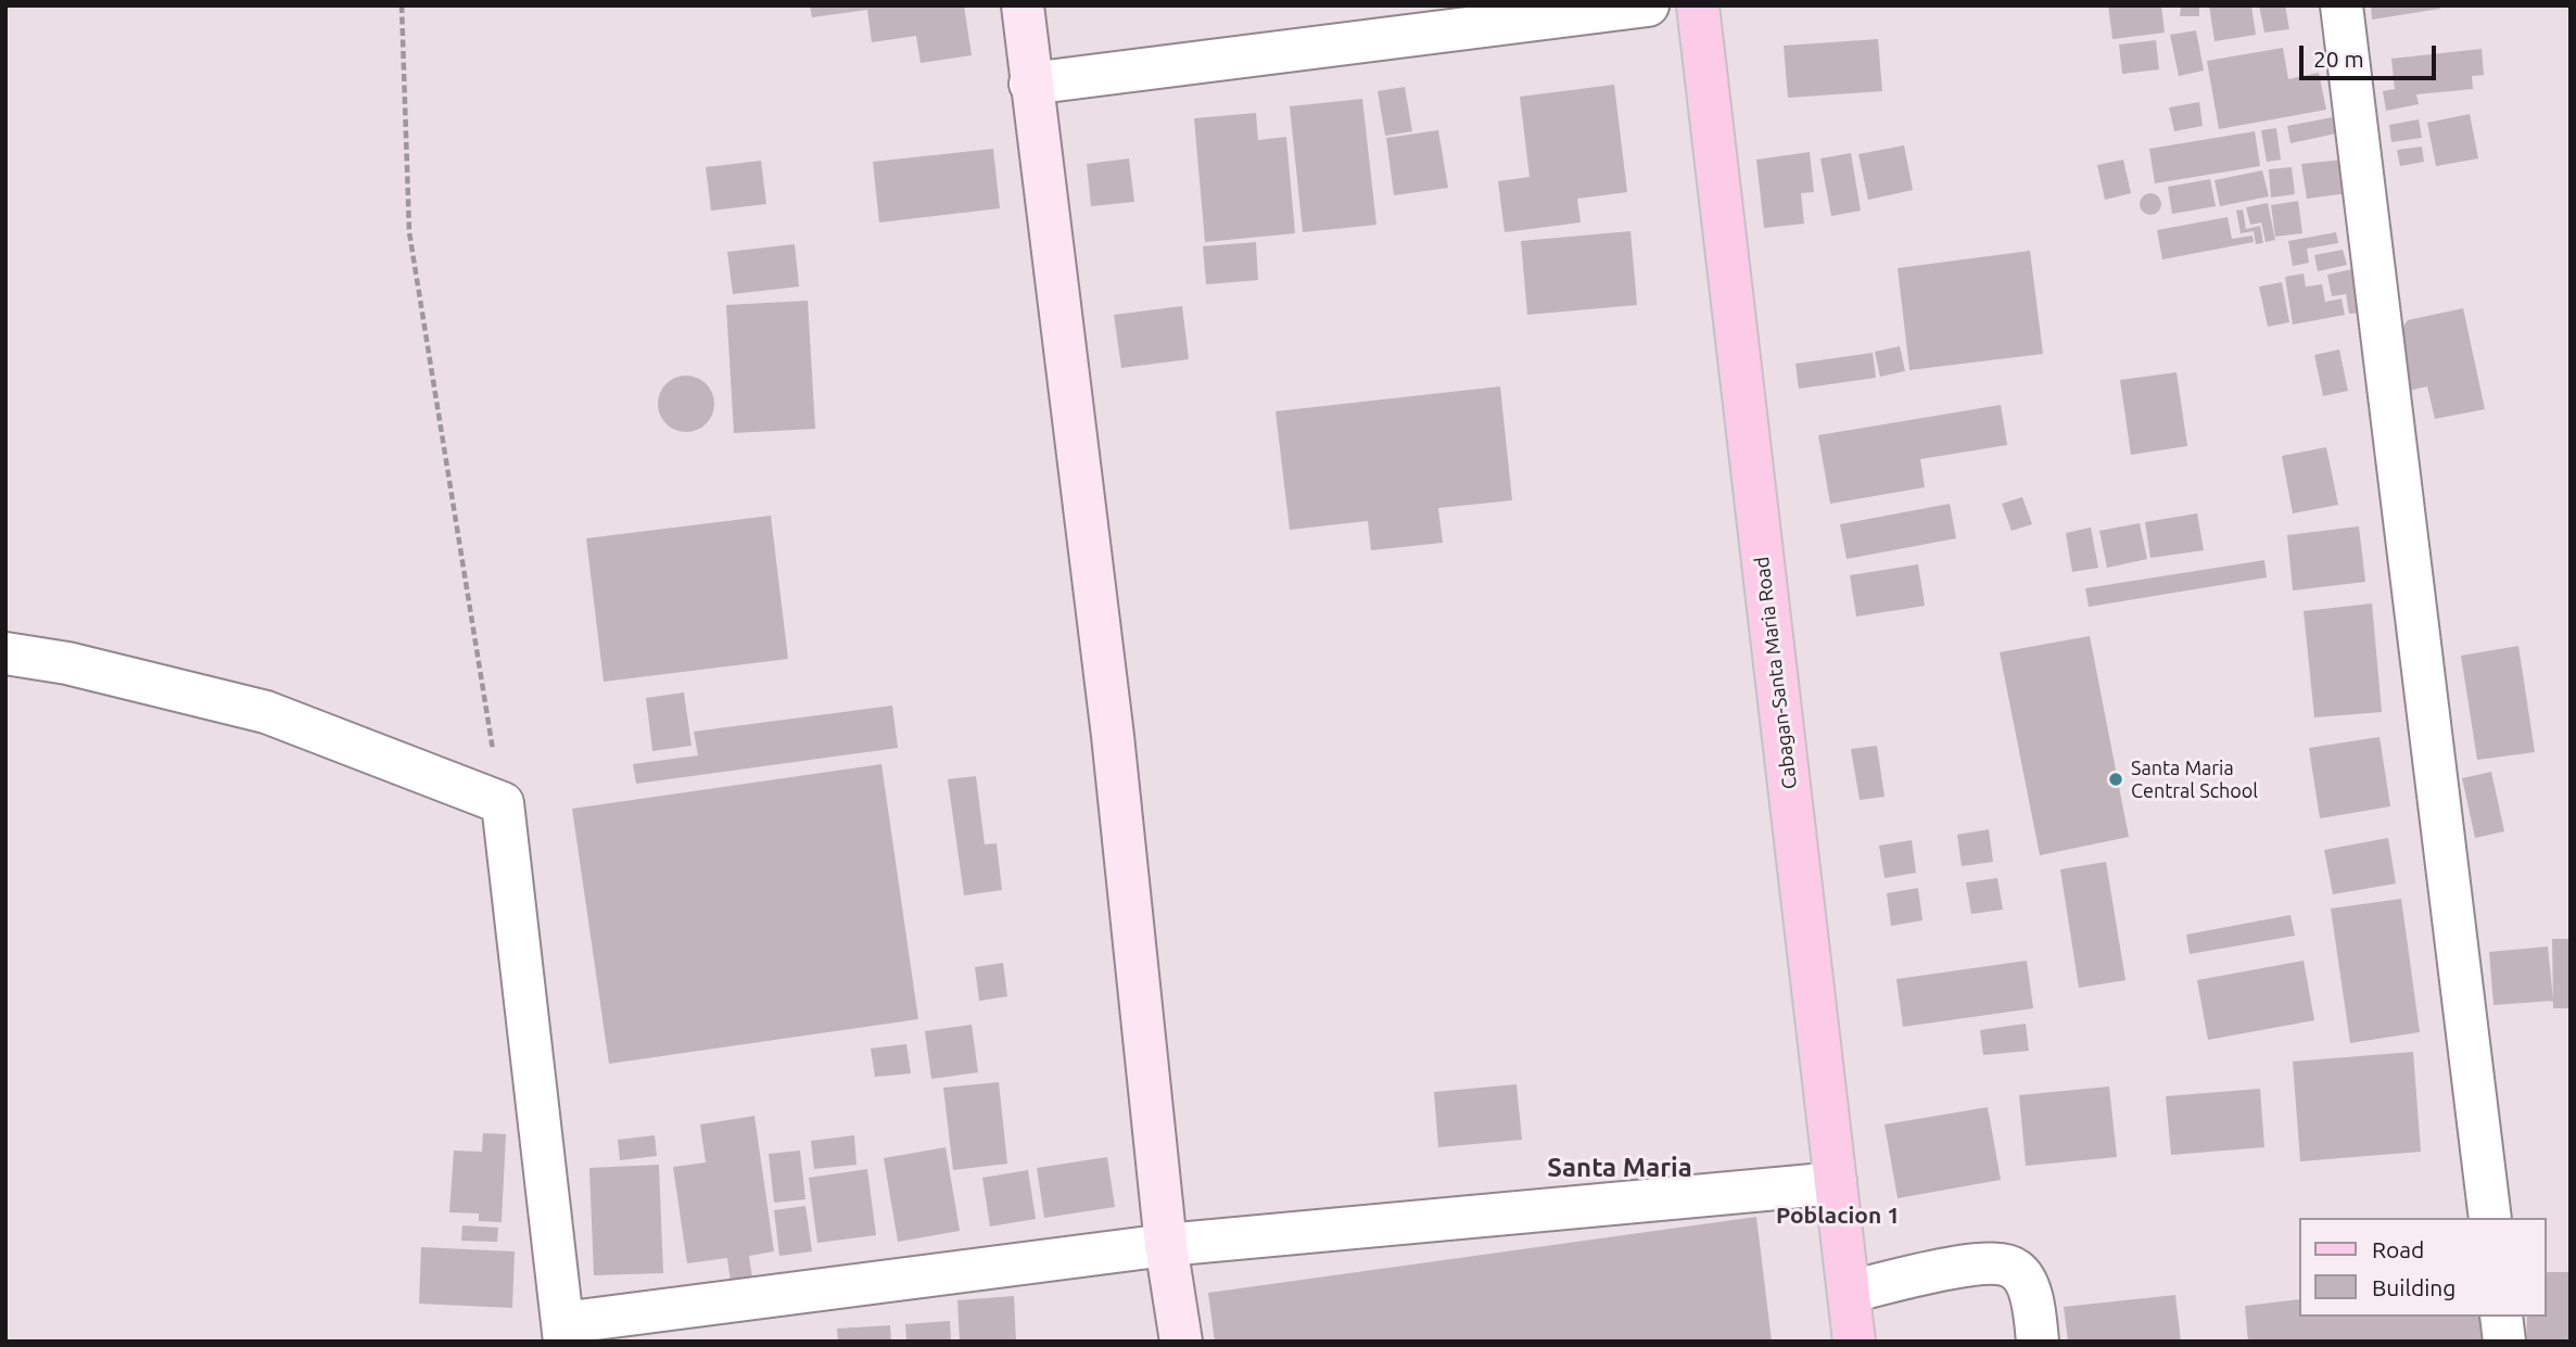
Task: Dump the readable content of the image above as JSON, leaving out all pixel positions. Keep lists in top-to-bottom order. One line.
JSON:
{"streets":{"main road":["Cabagan-Santa Maria Road"]},"districts":["Santa Maria","Poblacion 1"],"places":["Santa Maria Central School"],"legend":["Road","Building"],"scale_bar":"20 m"}
